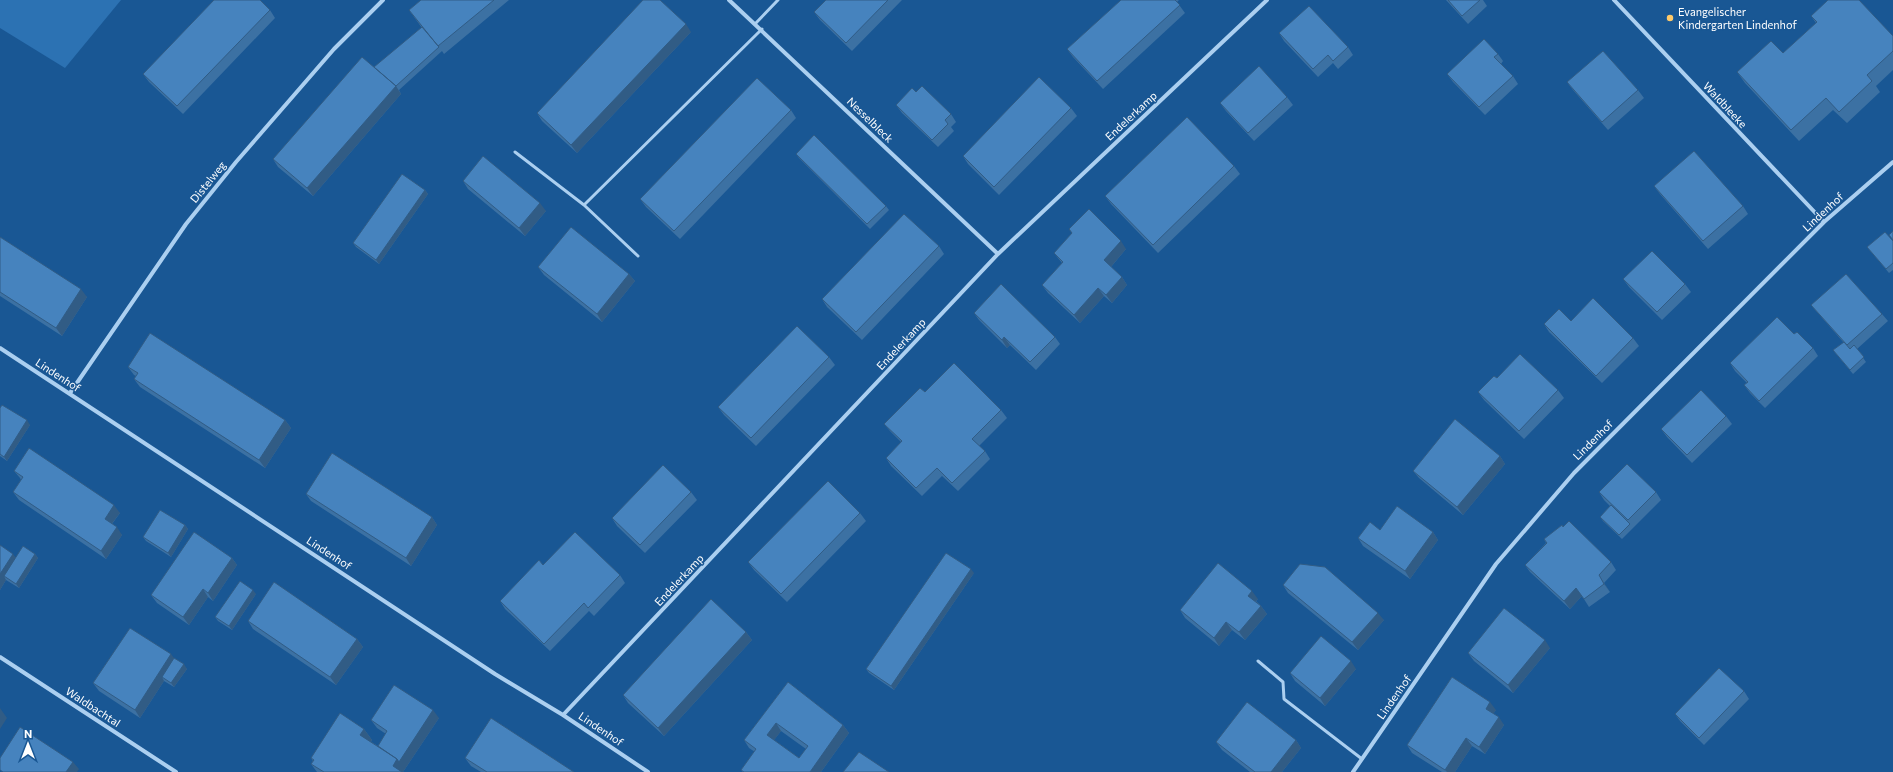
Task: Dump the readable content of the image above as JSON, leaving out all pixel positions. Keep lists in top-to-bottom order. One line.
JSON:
{"streets":{"street":["Waldbleeke","Endelerkamp","Nesselbleck","Distelweg","Lindenhof","Waldbachtal"]},"crossings":[["Waldbleeke","Lindenhof"],["Endelerkamp","Nesselbleck"],["Endelerkamp","Lindenhof"],["Distelweg","Lindenhof"]],"places":["Evangelischer Kindergarten Lindenhof"],"north":"top"}
